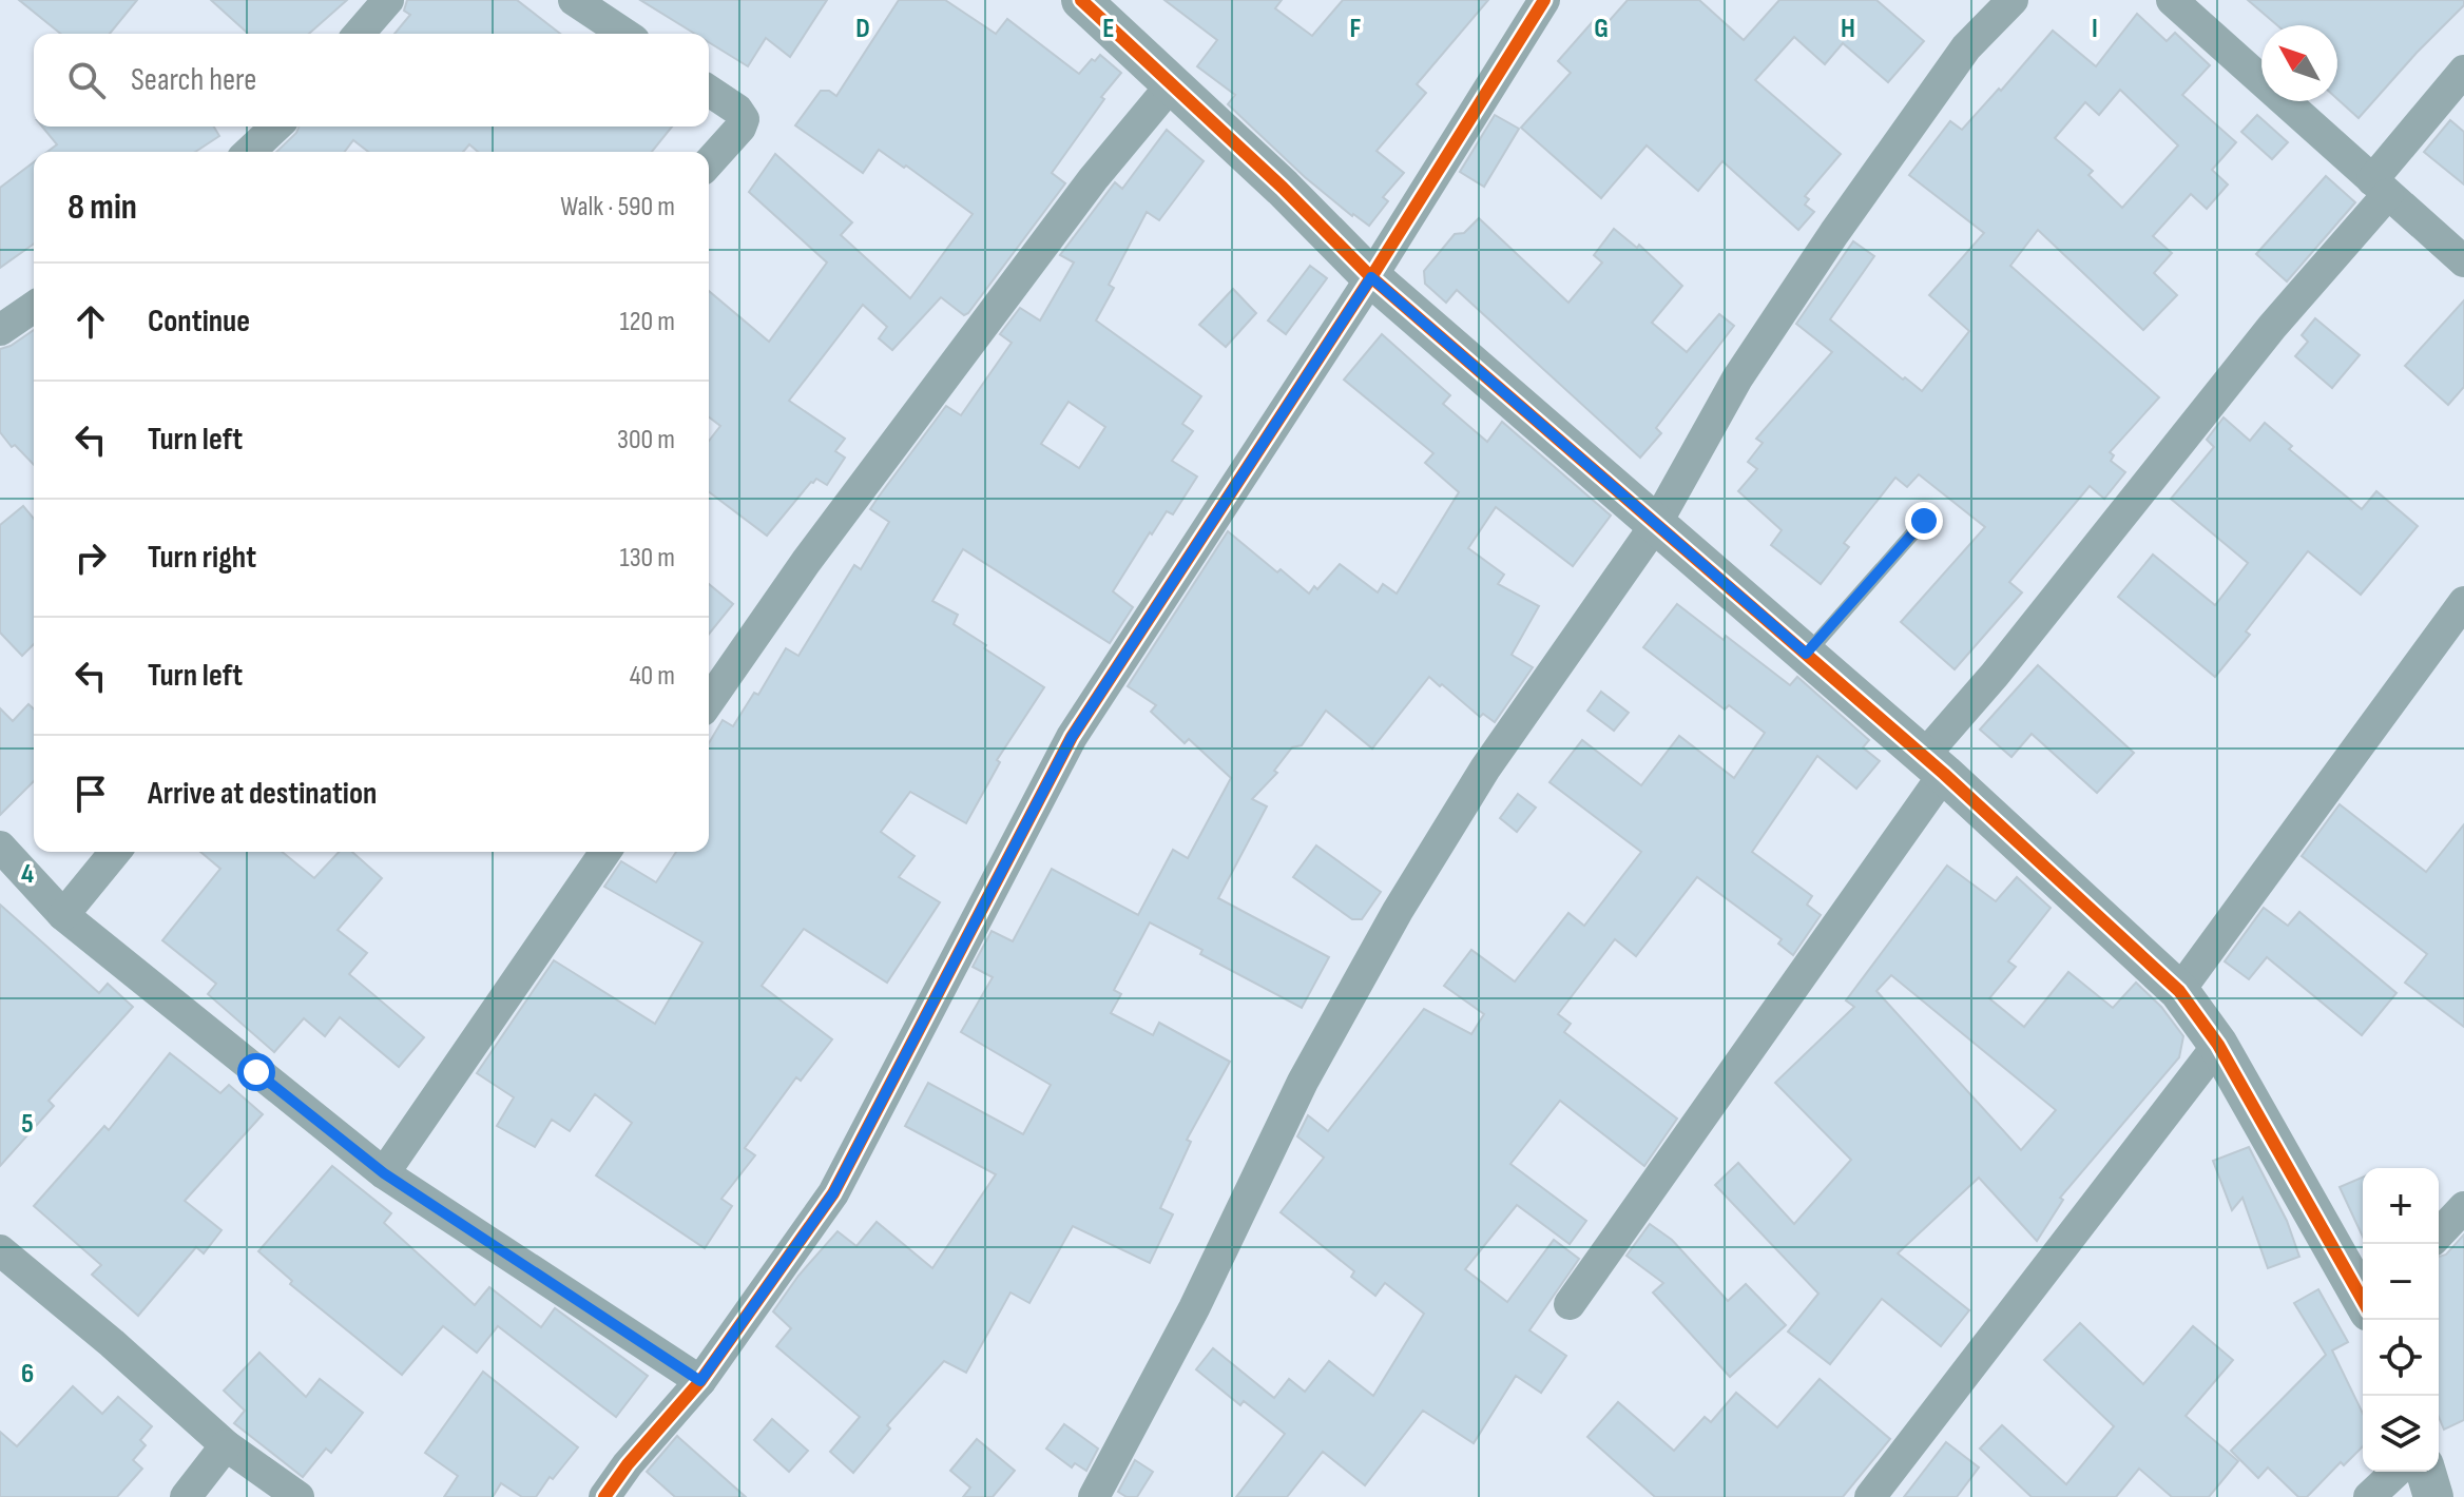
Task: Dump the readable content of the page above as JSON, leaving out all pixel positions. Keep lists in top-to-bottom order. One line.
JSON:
{"north":"top left","page":{"search":"Search here","heading":["8 min","Walk · 590 m"],"list":[["Continue","120 m"],["Turn left","300 m"],["Turn right","130 m"],["Turn left","40 m"],"Arrive at destination"],"map_buttons":["+","−"]},"grid":{"columns":["D","E","F","G","H","I"],"rows":["4","5","6"]}}
